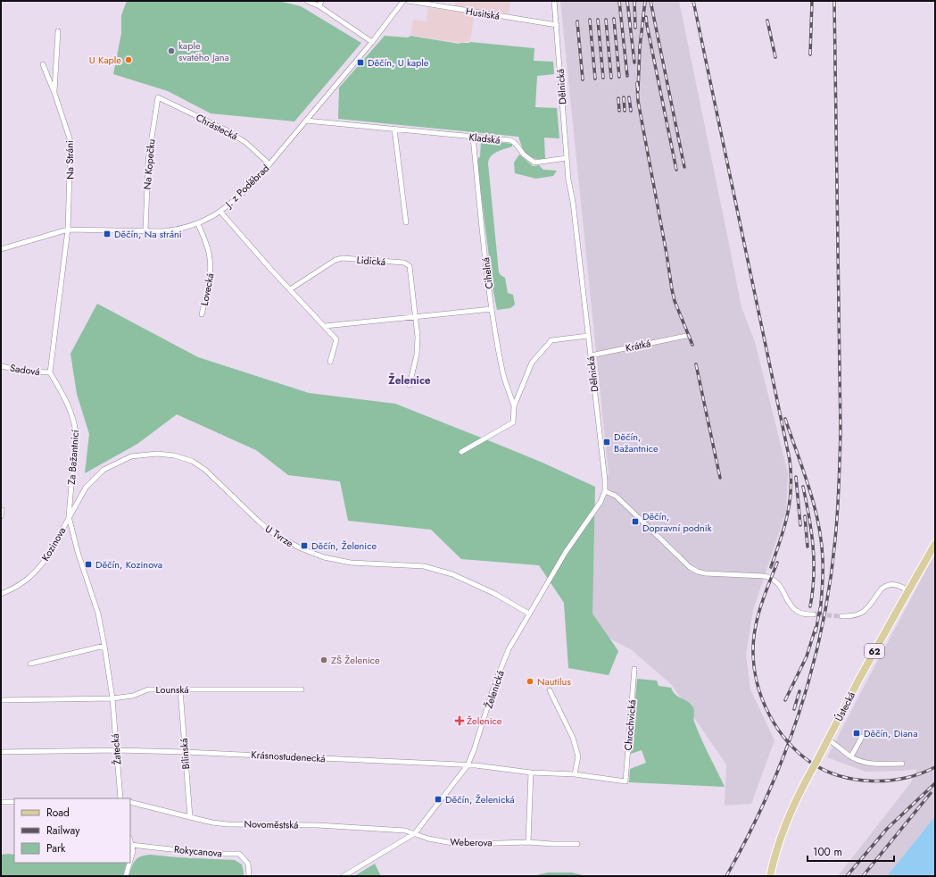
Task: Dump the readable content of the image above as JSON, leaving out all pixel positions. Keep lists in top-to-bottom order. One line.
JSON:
{"streets":{"main road":["62","Ústecká"],"street":["Husitská","Dělnická","Chrástecká","Kladská","Na Stráni","Na Kopečku","J. z Poděbrad","Lidická","Cihelná","Lovecká","Krátká","Sadová","Za Bažantnicí","U Tvrze","Kozinova","Lounská","Želenická","Chrochvická","Žatecká","Bílinská","Krásnostudenecká","Novoměstská","Weberova","Rokycanova"]},"crossings":[["Husitská","Dělnická"],["Dělnická","Kladská"],["Dělnická","Krátká"],["Dělnická","Želenická"],["Chrástecká","Na Kopečku"],["Chrástecká","J. z Poděbrad"],["Kladská","J. z Poděbrad"],["Kladská","Cihelná"],["Na Stráni","J. z Poděbrad"],["Na Kopečku","J. z Poděbrad"],["J. z Poděbrad","Lovecká"],["Sadová","Za Bažantnicí"],["Za Bažantnicí","U Tvrze"],["Za Bažantnicí","Kozinova"],["Za Bažantnicí","Lounská"],["Za Bažantnicí","Žatecká"],["U Tvrze","Kozinova"],["U Tvrze","Želenická"],["Lounská","Žatecká"],["Lounská","Bílinská"],["Želenická","Krásnostudenecká"],["Želenická","Novoměstská"],["Želenická","Weberova"],["Chrochvická","Krásnostudenecká"],["Žatecká","Krásnostudenecká"],["Bílinská","Krásnostudenecká"],["Bílinská","Novoměstská"],["Novoměstská","Weberova"]],"districts":["Želenice"],"places":{"other":["kaple svatého Jana","U Kaple","ZŠ Želenice","Nautilus"],"transit":["Děčín, U kaple","Děčín, Na stráni","Děčín, Bažantnice","Děčín, Dopravní podnik","Děčín, Želenice","Děčín, Kozinova","Děčín, Diana","Děčín, Želenická"],"health":["Želenice"]},"legend":["Road","Railway","Park"],"scale_bar":"100 m"}
